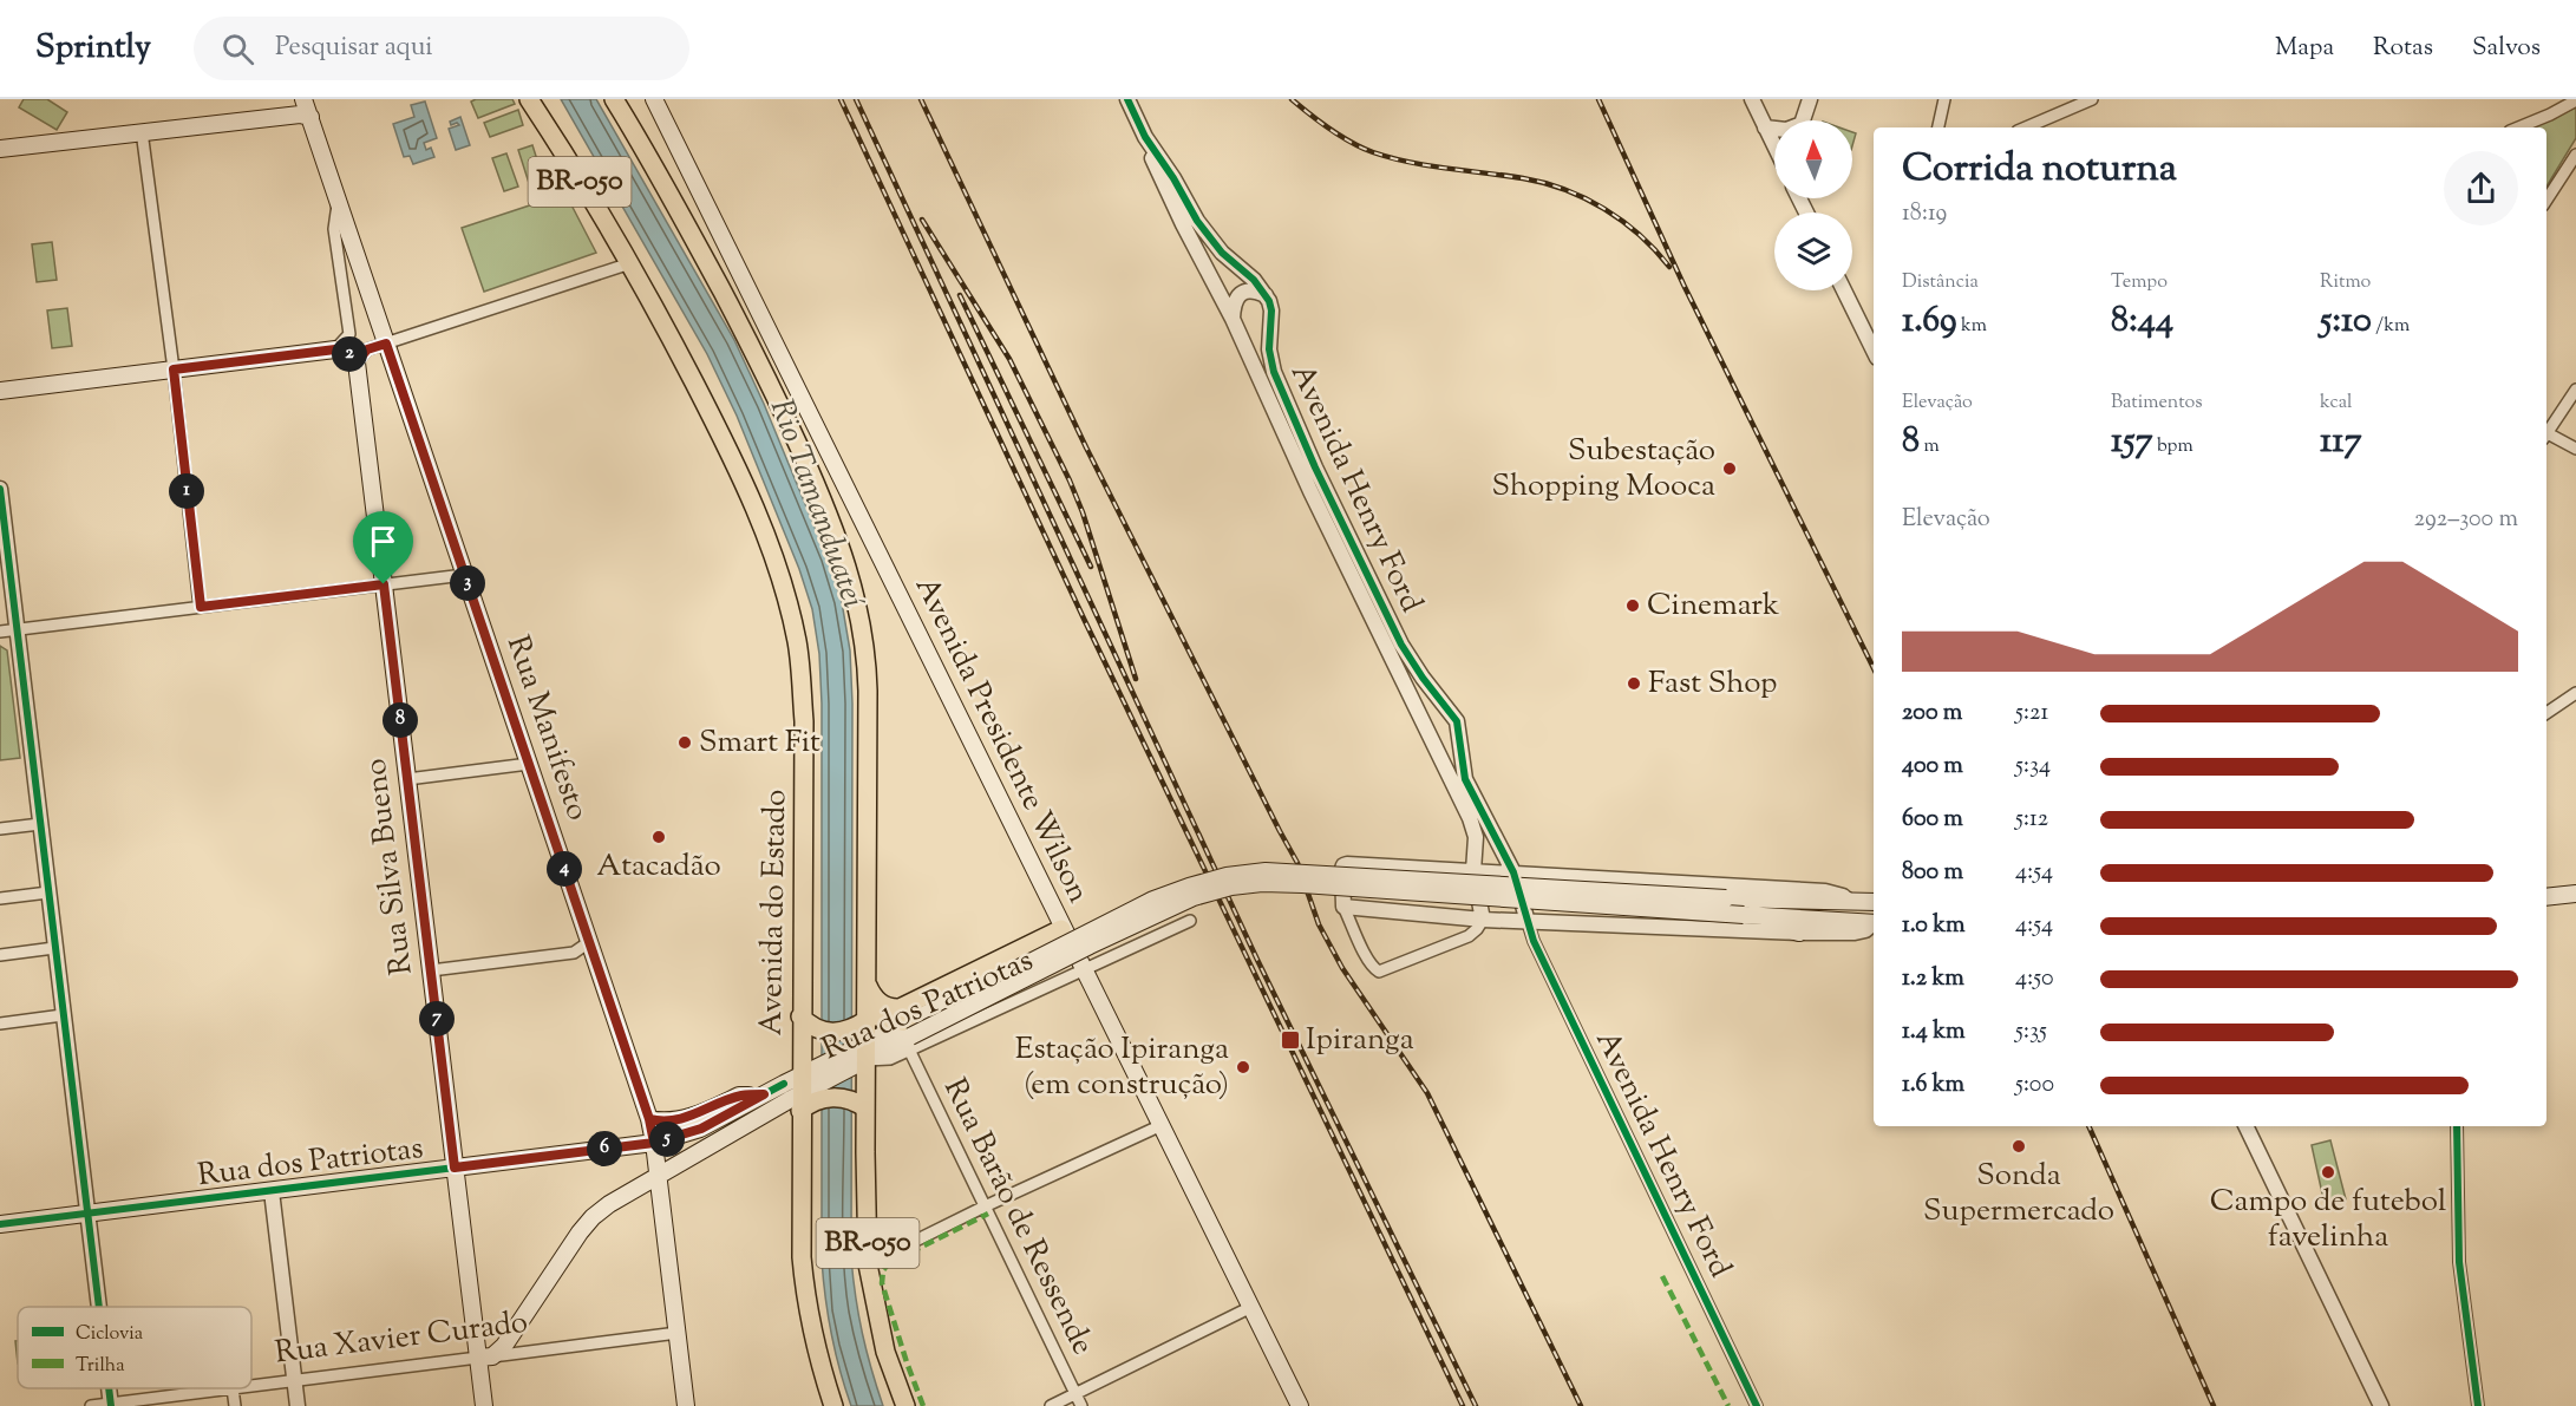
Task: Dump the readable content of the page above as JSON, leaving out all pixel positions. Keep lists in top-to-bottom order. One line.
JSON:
{"streets":{"highway":["BR-050","Avenida do Estado"],"main road":["Rua Manifesto","Avenida Presidente Wilson","Rua Silva Bueno","Rua dos Patriotas"],"street":["Avenida Henry Ford","Rua Barão de Ressende","Rua Xavier Curado"]},"crossings":[["BR-050","Rua dos Patriotas"],["Rua Manifesto","Rua dos Patriotas"],["Rua Manifesto","Rua Xavier Curado"],["Avenida Presidente Wilson","Rua dos Patriotas"],["Rua Silva Bueno","Rua dos Patriotas"],["Rua Silva Bueno","Rua Xavier Curado"],["Avenida do Estado","Rua dos Patriotas"],["Rua dos Patriotas","Rua Barão de Ressende"],["Rua dos Patriotas","Rua Xavier Curado"]],"water":["Rio Tamanduateí"],"places":{"other":["Subestação Shopping Mooca","Cinemark","Fast Shop","Smart Fit","Atacadão","Estação Ipiranga (em construção)","Sonda Supermercado","Campo de futebol favelinha"],"transit":["Ipiranga"]},"legend":["Ciclovia","Trilha"],"north":"top","page":{"header":"Sprintly","search":"Pesquisar aqui","nav":["Mapa","Rotas","Salvos"],"heading":["Corrida noturna","18:19"],"stats":[["Distância","1.69 km"],["Tempo","8:44"],["Ritmo","5:10 /km"],["Elevação","8 m"],["Batimentos","157 bpm"],["kcal","117"]],"pins":["2","1","3","8","4","7","5","6"],"chart":["Elevação","292–300 m"],"list":[{"name":"200 m","note":"5:21"},{"name":"400 m","note":"5:34"},{"name":"600 m","note":"5:12"},{"name":"800 m","note":"4:54"},{"name":"1.0 km","note":"4:54"},{"name":"1.2 km","note":"4:50"},{"name":"1.4 km","note":"5:35"},{"name":"1.6 km","note":"5:00"}]}}
